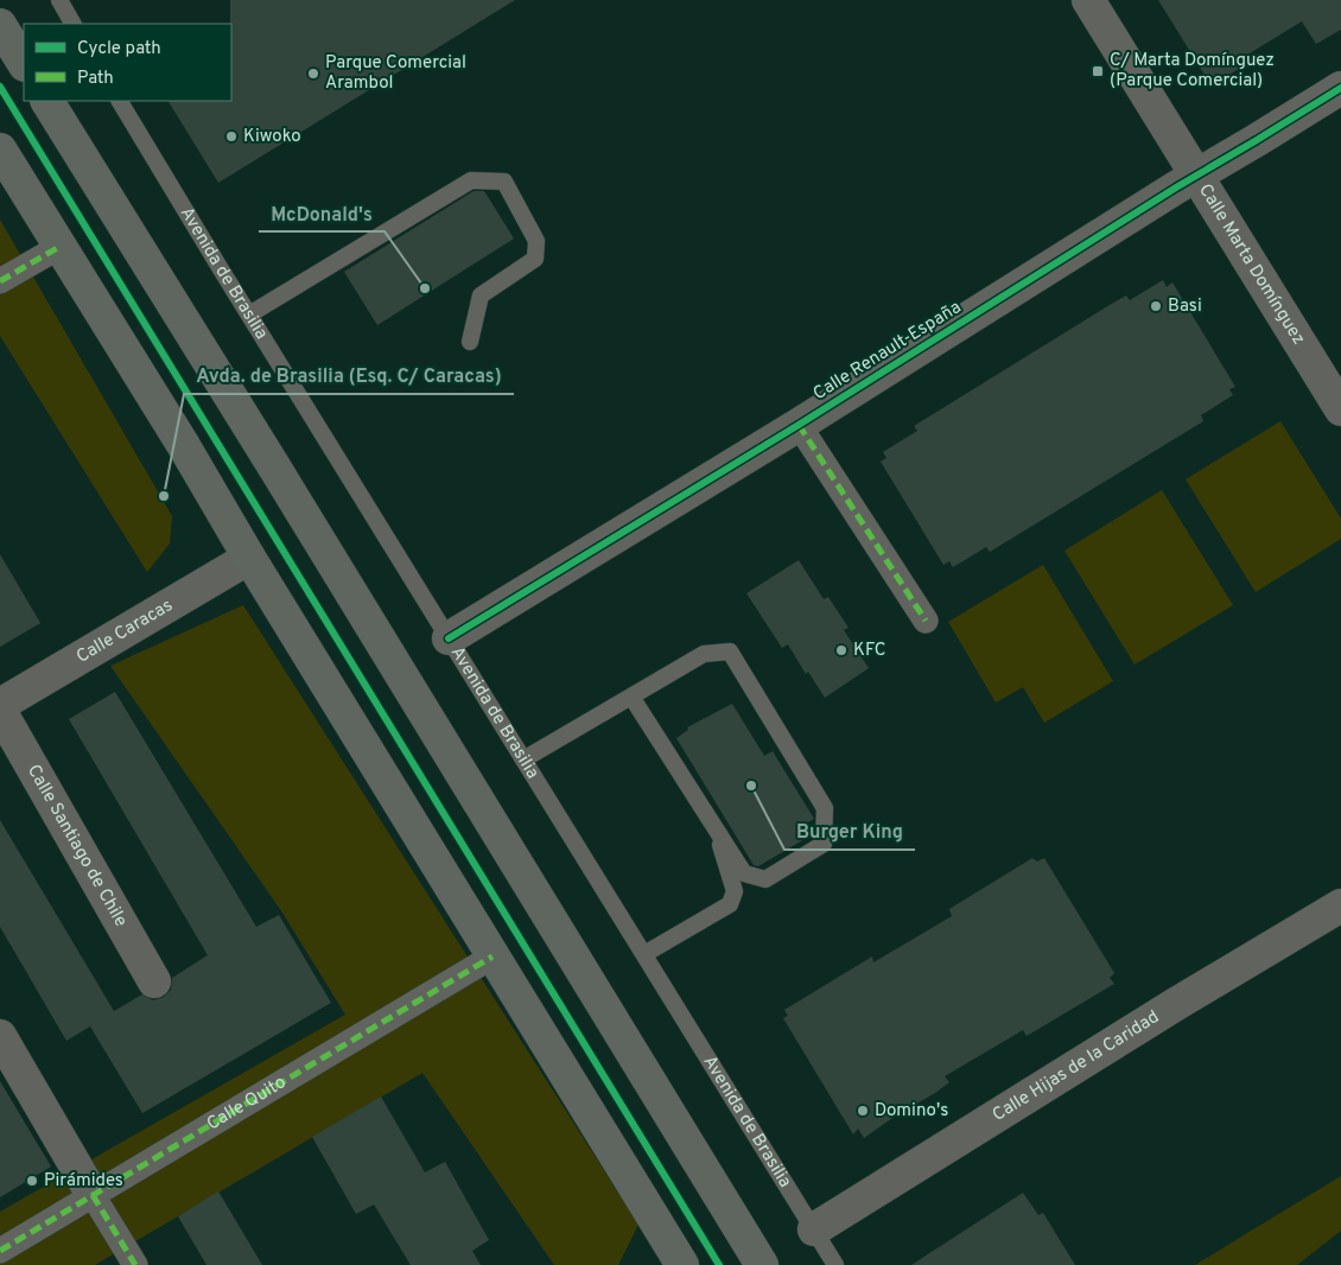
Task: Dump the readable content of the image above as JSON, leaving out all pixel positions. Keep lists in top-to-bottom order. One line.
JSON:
{"streets":{"street":["Calle Marta Domínguez","Calle Renault-España","Calle Caracas","Calle Santiago de Chile","Calle Hijas de la Caridad","Calle Quito"],"lane":["Avenida de Brasilia"]},"crossings":[["Calle Marta Domínguez","Calle Renault-España"],["Avenida de Brasilia","Calle Renault-España"],["Avenida de Brasilia","Calle Hijas de la Caridad"]],"places":{"transit":["C/ Marta Domínguez (Parque Comercial)"],"other":["Parque Comercial Arambol","Kiwoko","McDonald's","Basi","Avda. de Brasilia (Esq. C/ Caracas)","KFC","Burger King","Domino's","Pirámides"]},"legend":["Cycle path","Path"]}
